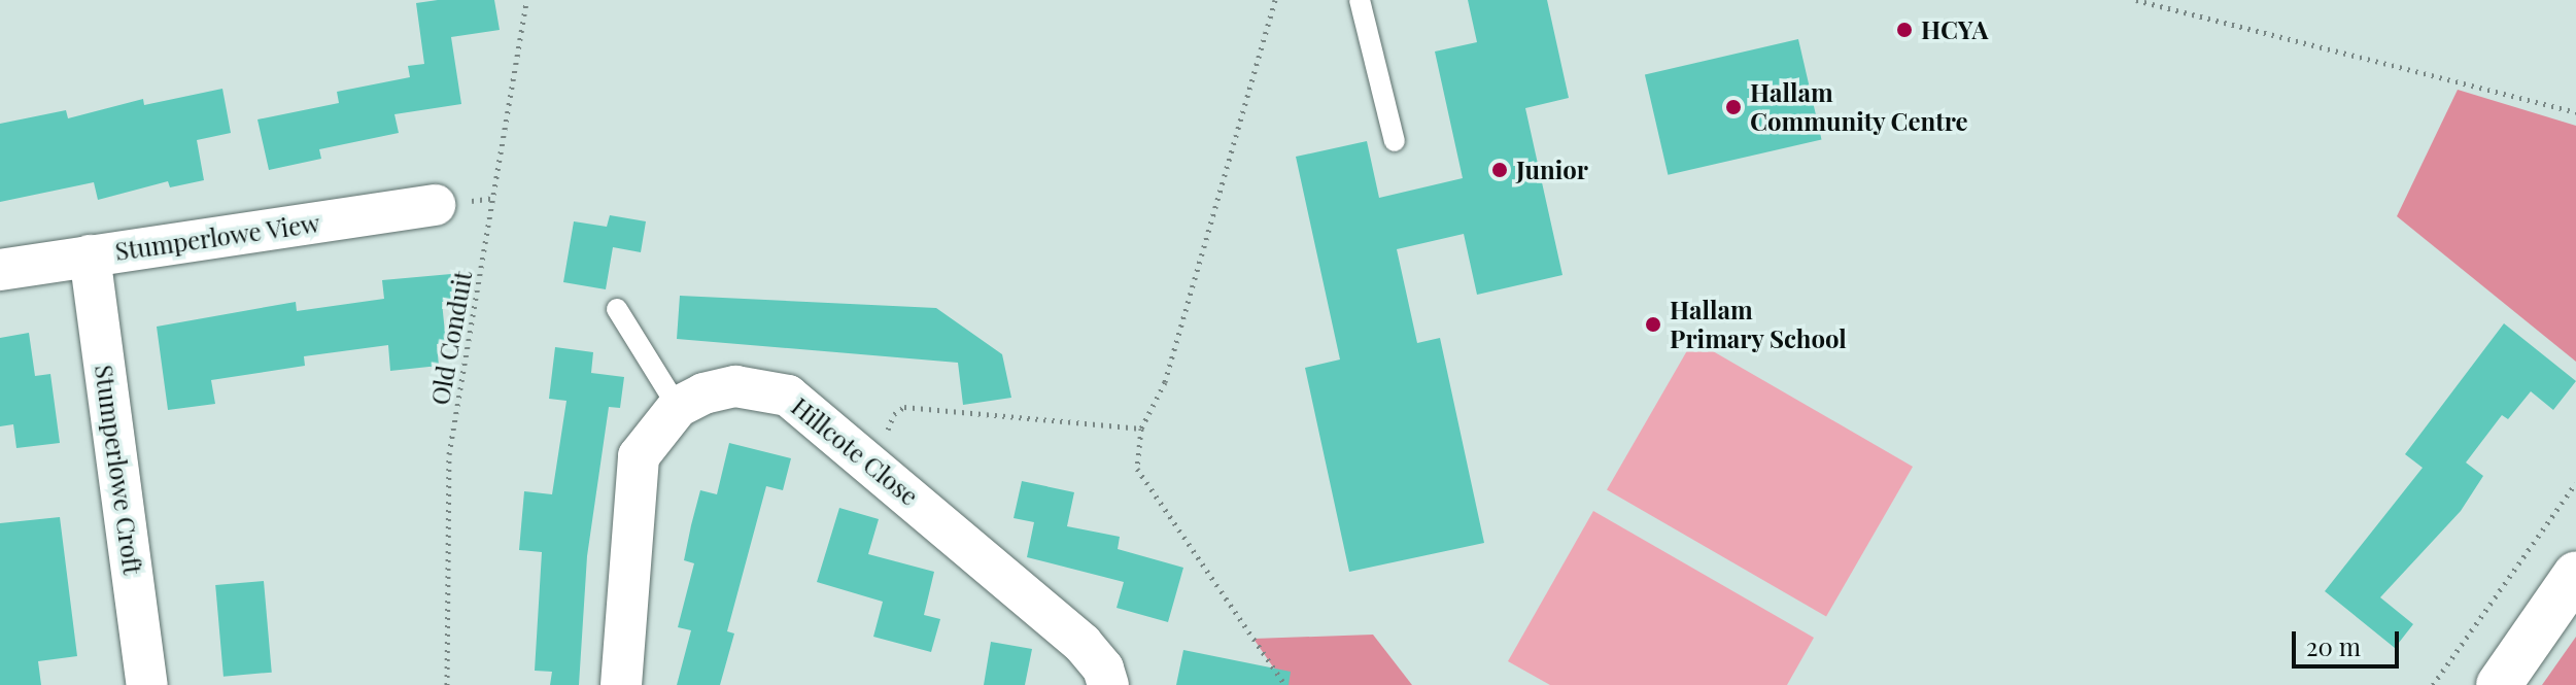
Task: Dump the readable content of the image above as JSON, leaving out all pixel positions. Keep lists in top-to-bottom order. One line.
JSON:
{"streets":{"street":["Stumperlowe View","Hillcote Close","Stumperlowe Croft"],"path":["Old Conduit"]},"crossings":[["Stumperlowe View","Stumperlowe Croft"]],"places":["HCYA","Hallam Community Centre","Junior","Hallam Primary School"],"scale_bar":"20 m"}
